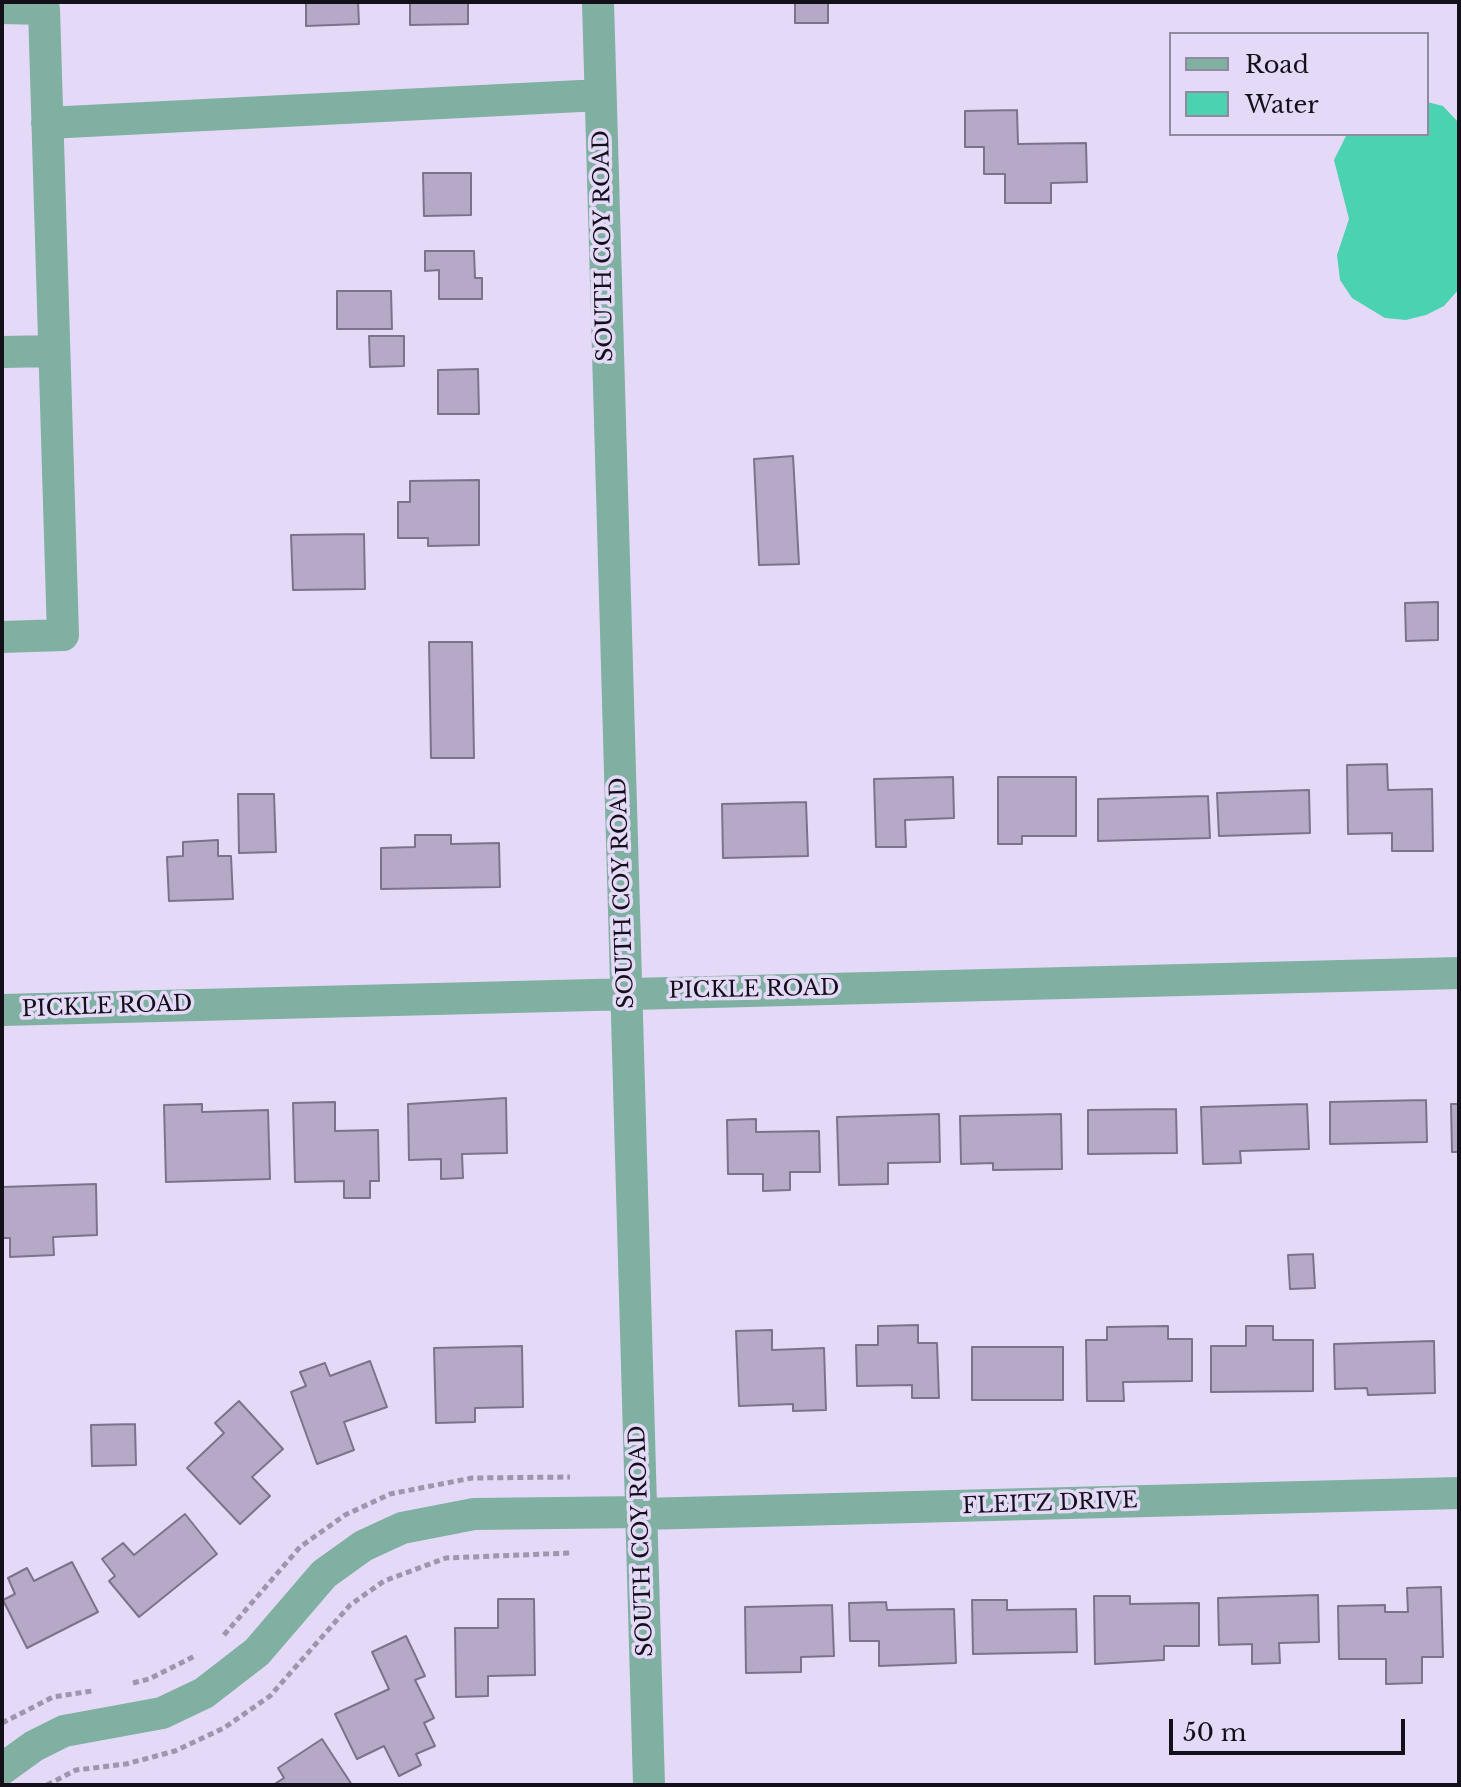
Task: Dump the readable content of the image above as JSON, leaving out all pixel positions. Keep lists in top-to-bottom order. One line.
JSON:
{"streets":{"street":["SOUTH COY ROAD","PICKLE ROAD","FLEITZ DRIVE"]},"crossings":[["SOUTH COY ROAD","PICKLE ROAD"],["SOUTH COY ROAD","FLEITZ DRIVE"]],"legend":["Road","Water"],"scale_bar":"50 m"}
